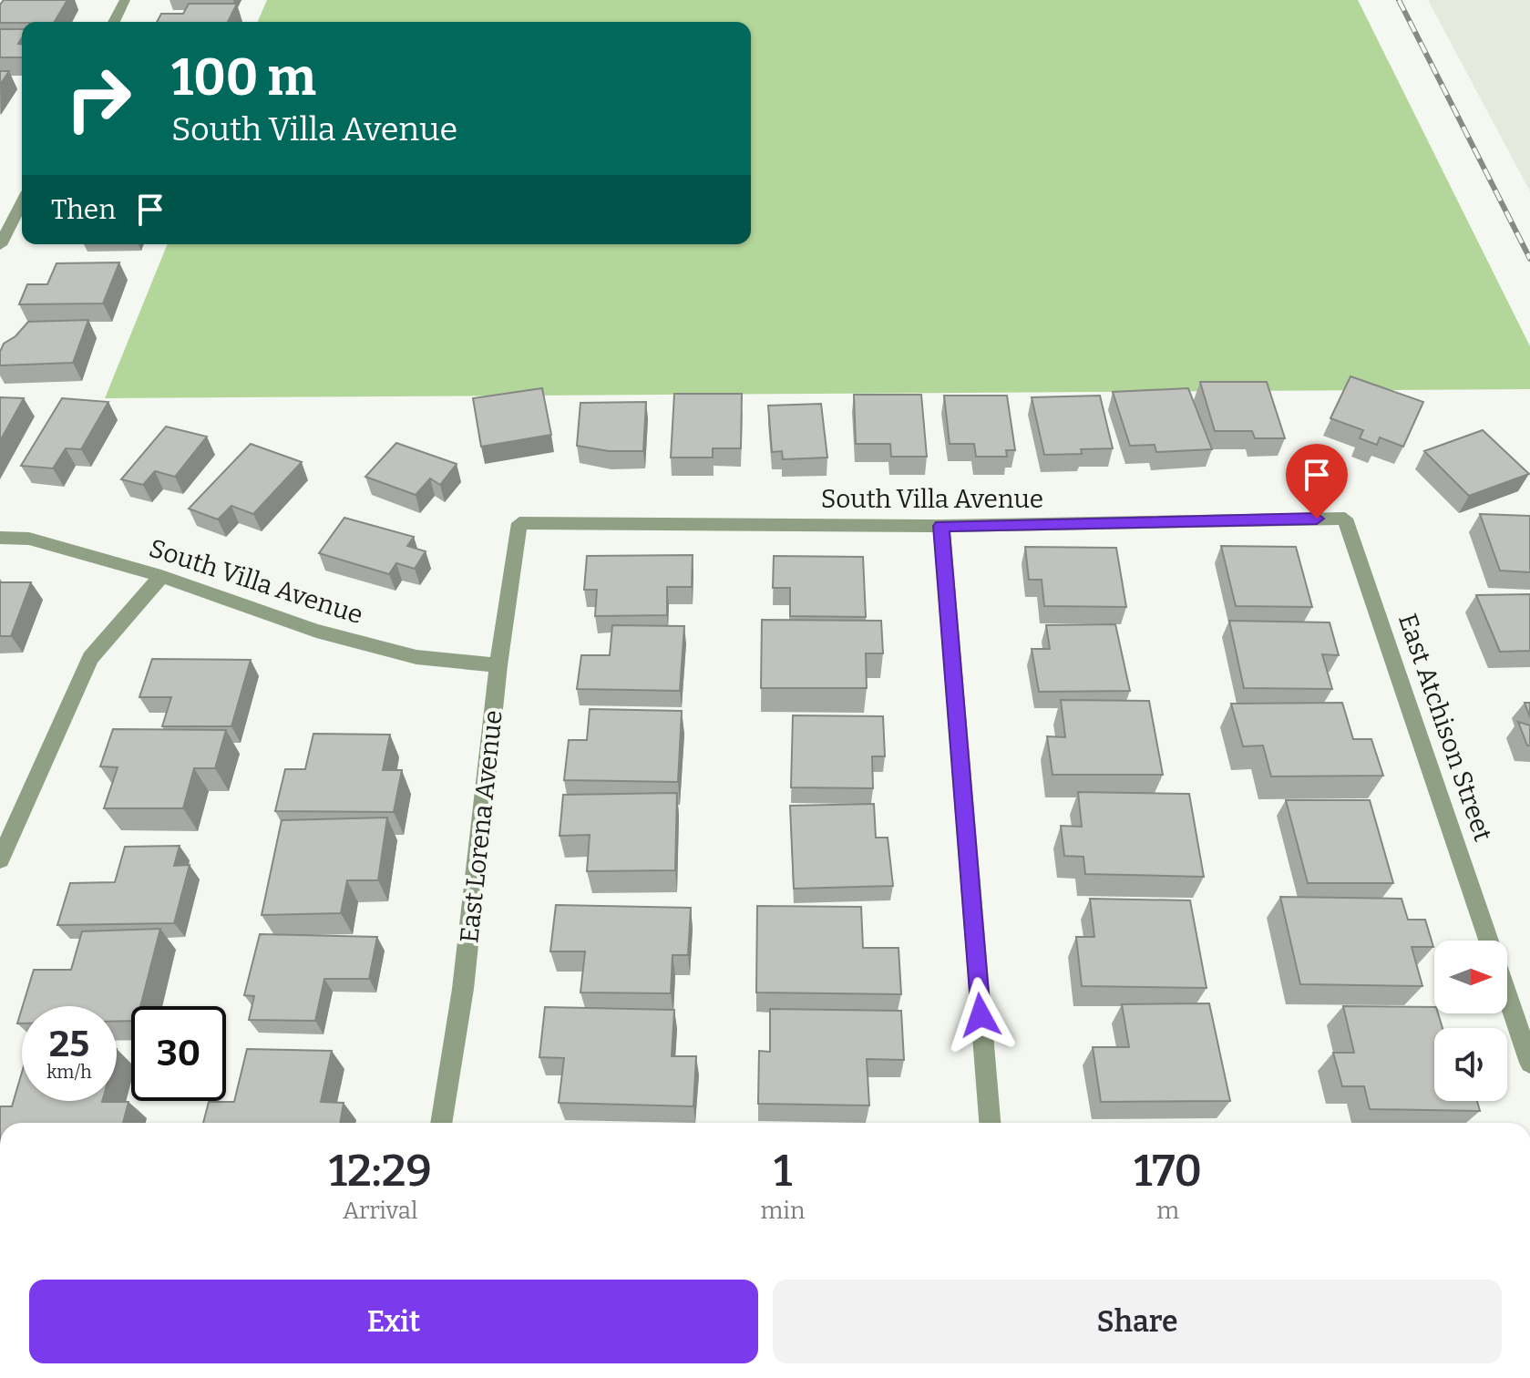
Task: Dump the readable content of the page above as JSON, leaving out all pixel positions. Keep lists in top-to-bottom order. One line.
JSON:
{"streets":{"street":["South Villa Avenue","East Atchison Street","East Lorena Avenue"]},"crossings":[["South Villa Avenue","East Atchison Street"],["South Villa Avenue","East Lorena Avenue"]],"north":"right","page":{"turn":["100 m","South Villa Avenue"],"then":"Then","speed":"25 km/h","limit":"30","eta":["12:29","Arrival","1","min","170","m"],"buttons":["Exit","Share"]}}
